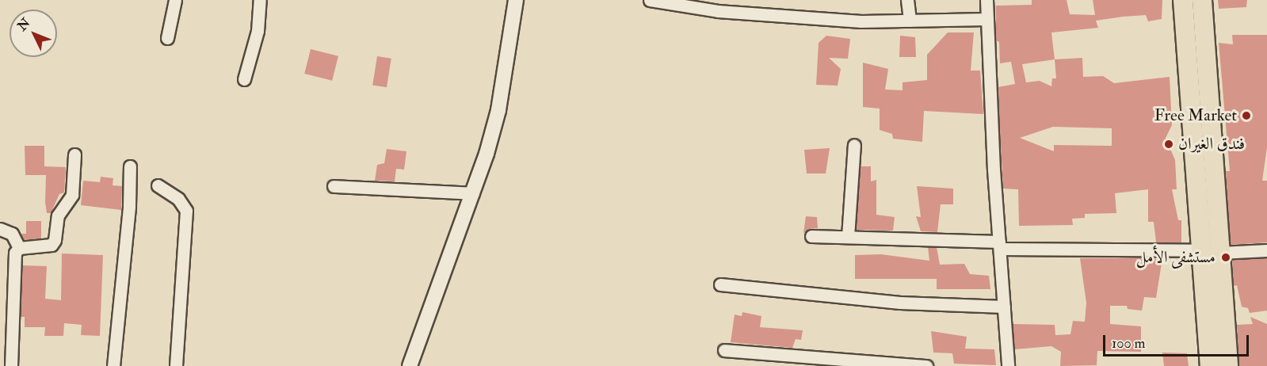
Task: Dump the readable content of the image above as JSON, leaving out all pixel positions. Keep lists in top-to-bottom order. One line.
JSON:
{"places":["Free Market","فندق الغيران","مستشفى الأمل"],"scale_bar":"100 m","north":"top left"}
